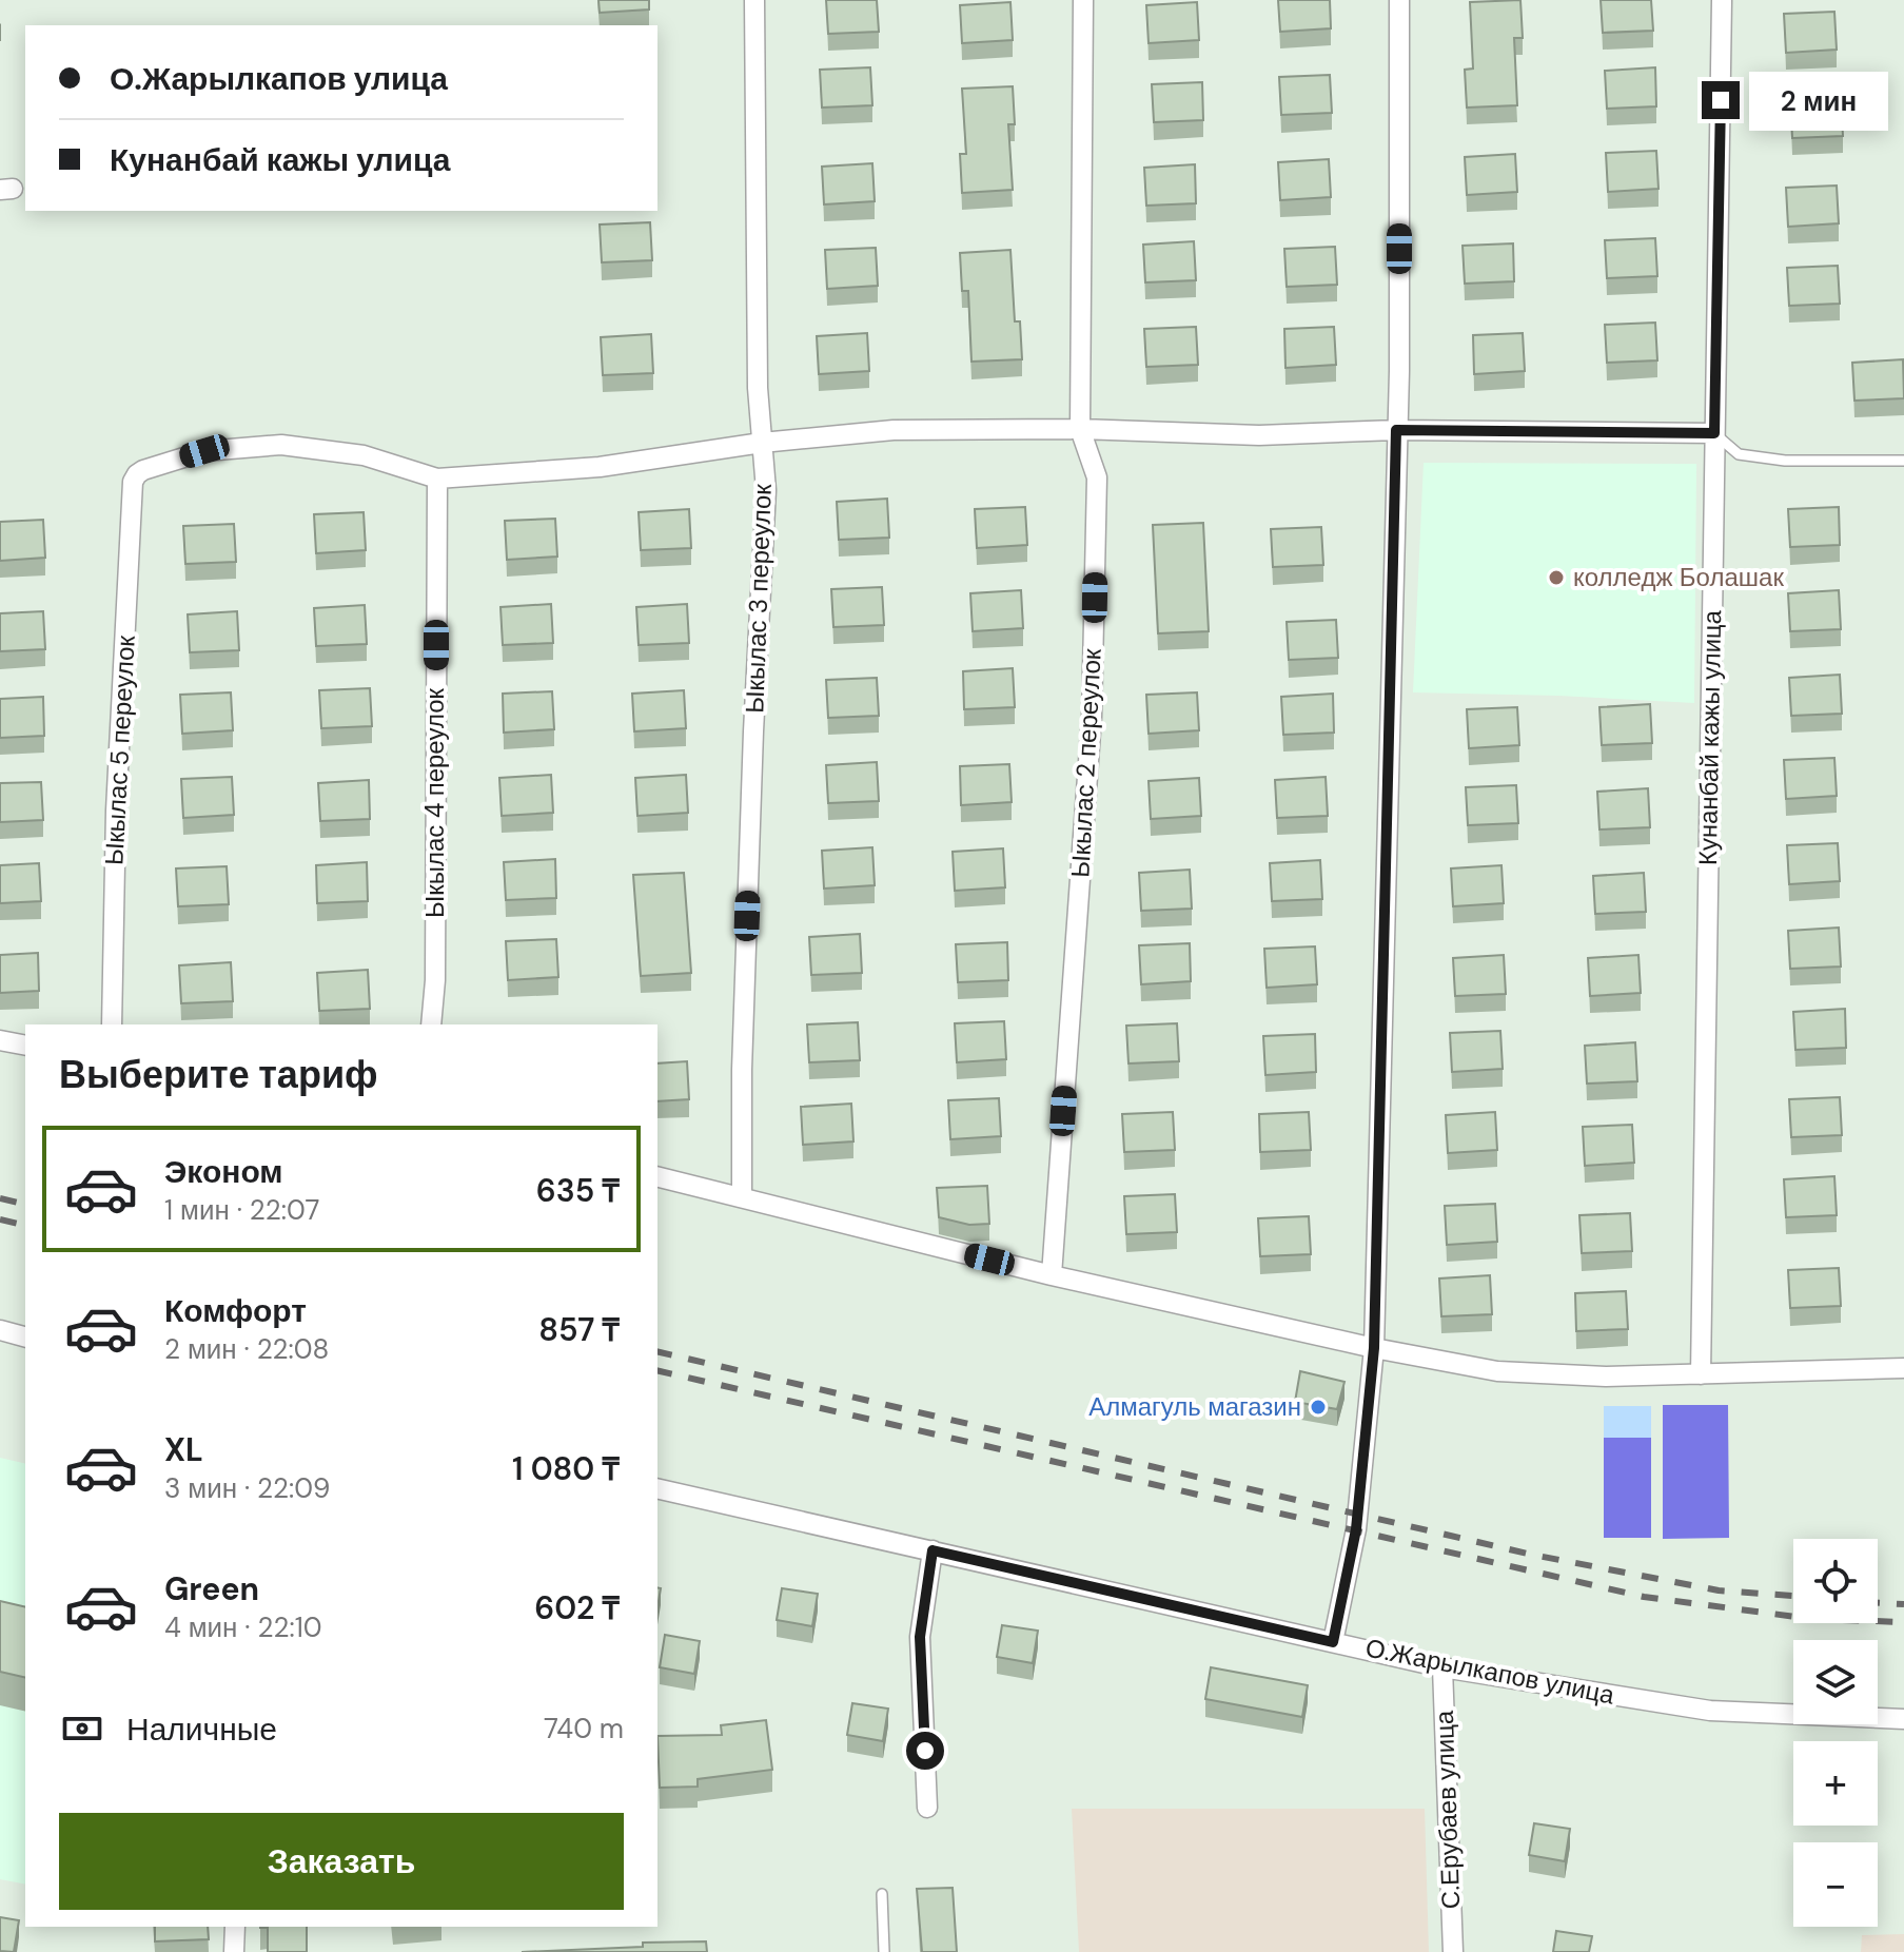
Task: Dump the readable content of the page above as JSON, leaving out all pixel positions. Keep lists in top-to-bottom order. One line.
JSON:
{"streets":{"street":["Ыкылас 3 переулок","Кунанбай кажы улица","Ыкылас 5 переулок","Ыкылас 2 переулок","Ыкылас 4 переулок","О.Жарылкапов улица","С.Ерубаев улица"]},"crossings":[["Ыкылас 5 переулок","Ыкылас 4 переулок"],["О.Жарылкапов улица","С.Ерубаев улица"]],"places":["колледж Болашак","Алмагуль магазин"],"page":{"banner":["О.Жарылкапов улица","Кунанбай кажы улица"],"bubble":"2 мин","heading":"Выберите тариф","list":[{"name":"Эконом","note":"1 мин · 22:07","value":"635 ₸"},{"name":"Комфорт","note":"2 мин · 22:08","value":"857 ₸"},{"name":"XL","note":"3 мин · 22:09","value":"1 080 ₸"},{"name":"Green","note":"4 мин · 22:10","value":"602 ₸"}],"map_buttons":["+","−"],"pay":["Наличные","740 m"],"buttons":"Заказать"}}
